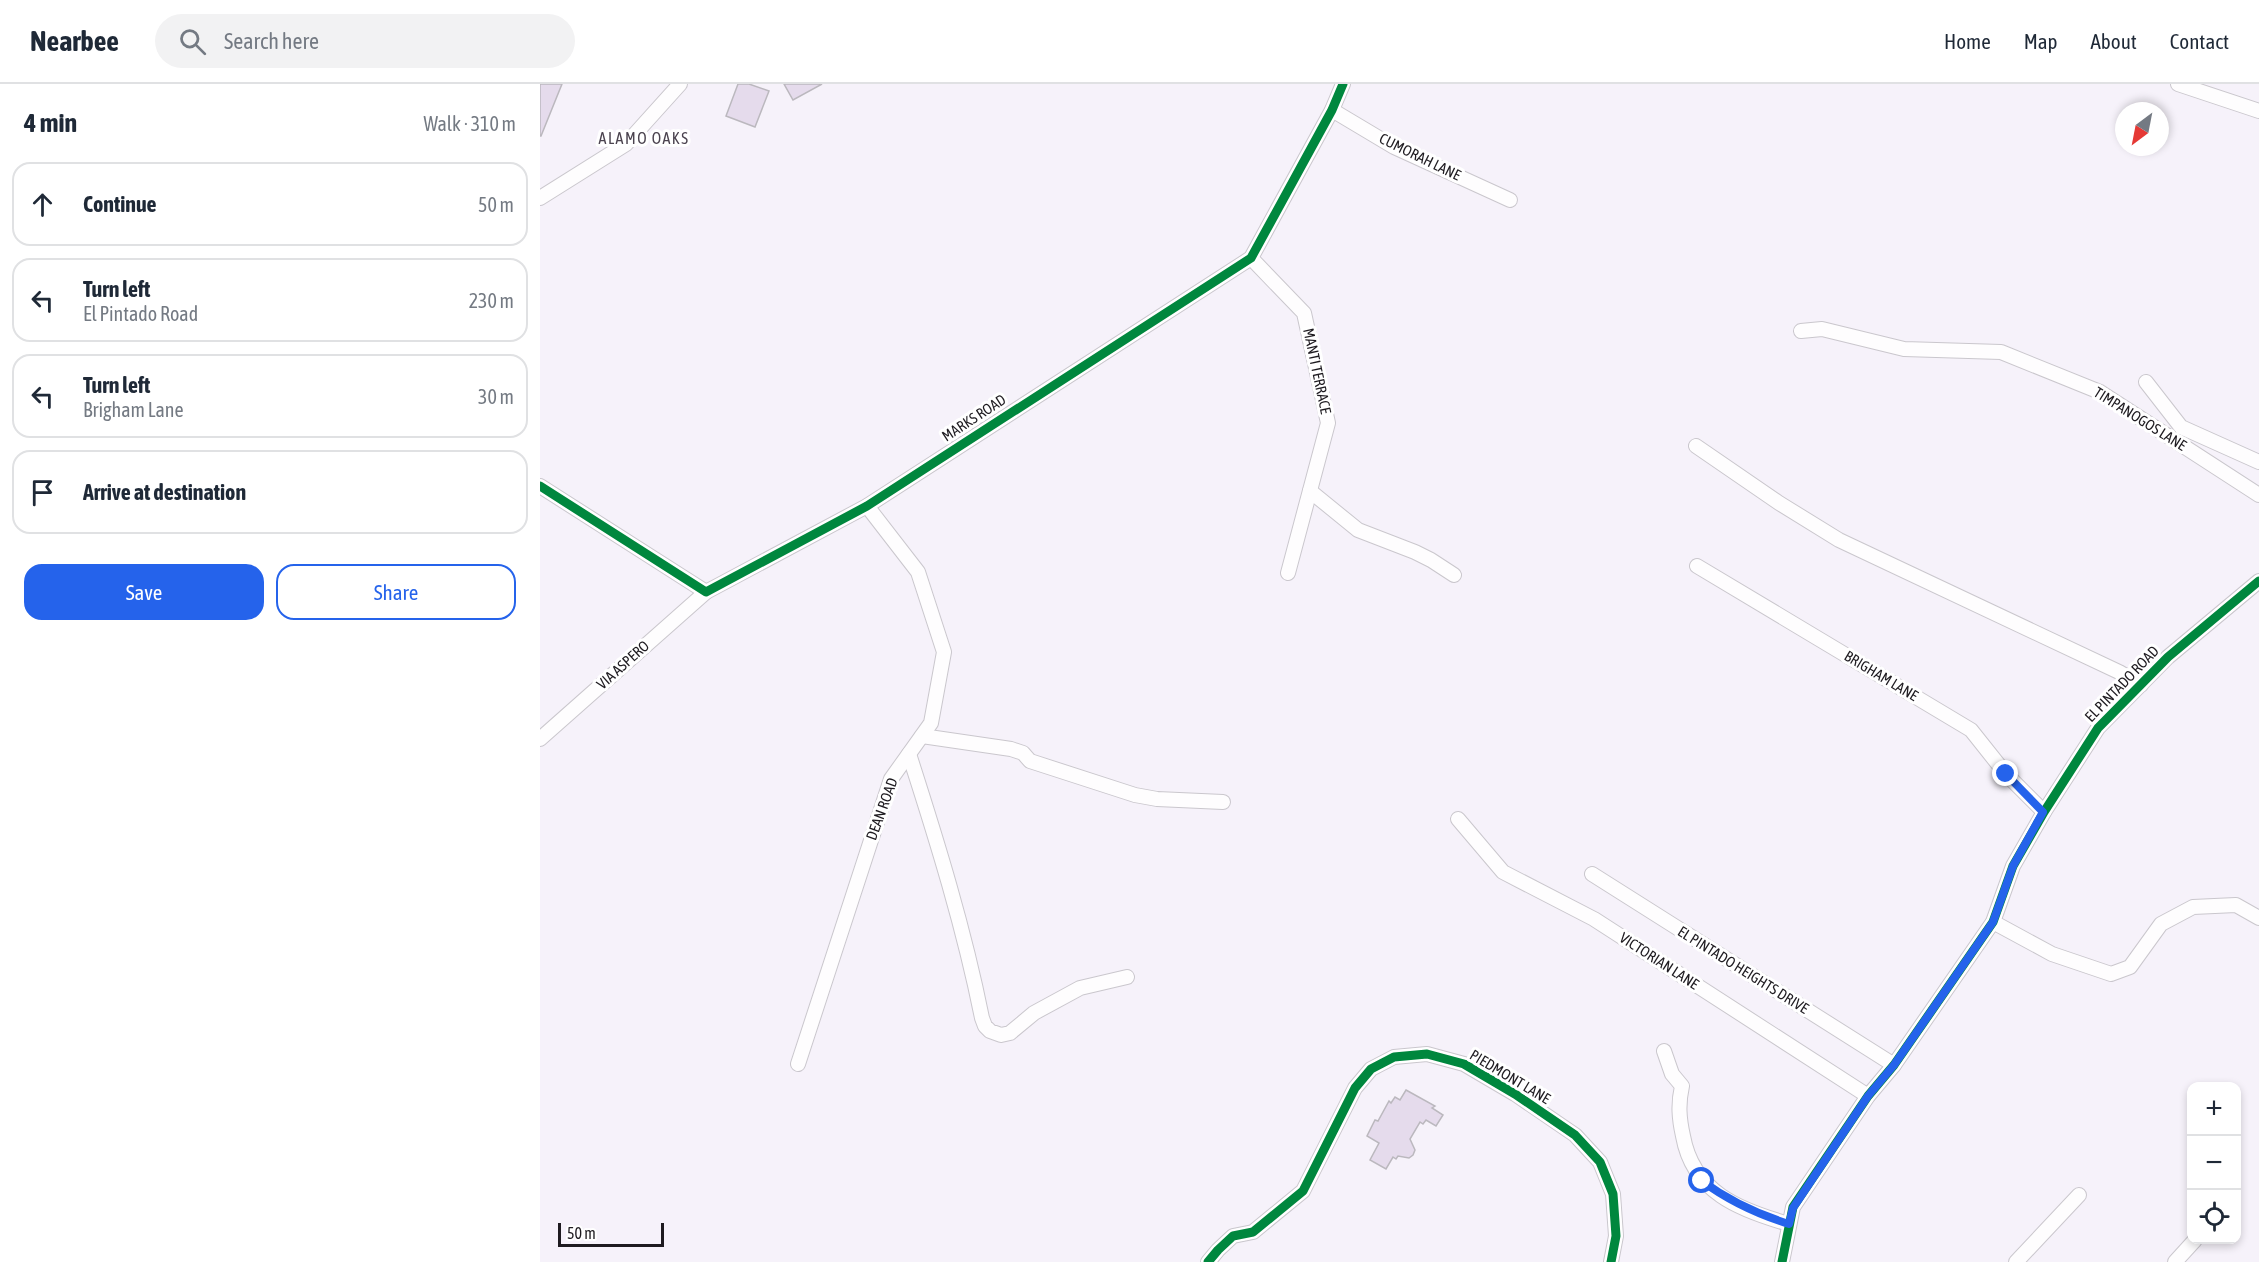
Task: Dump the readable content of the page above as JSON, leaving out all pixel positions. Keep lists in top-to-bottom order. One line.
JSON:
{"streets":{"street":["CUMORAH LANE","MANTI TERRACE","MARKS ROAD","TIMPANOGOS LANE","VIA ASPERO","BRIGHAM LANE","EL PINTADO ROAD","DEAN ROAD","VICTORIAN LANE","EL PINTADO HEIGHTS DRIVE","PIEDMONT LANE"]},"crossings":[["CUMORAH LANE","MARKS ROAD"],["MANTI TERRACE","MARKS ROAD"],["MARKS ROAD","VIA ASPERO"],["MARKS ROAD","DEAN ROAD"],["BRIGHAM LANE","EL PINTADO ROAD"],["EL PINTADO ROAD","VICTORIAN LANE"],["EL PINTADO ROAD","EL PINTADO HEIGHTS DRIVE"]],"districts":["ALAMO OAKS"],"scale_bar":"50 m","north":"bottom left","page":{"header":"Nearbee","search":"Search here","nav":["Home","Map","About","Contact"],"heading":["4 min","Walk · 310 m"],"list":[["Continue","50 m"],["Turn left","El Pintado Road","230 m"],["Turn left","Brigham Lane","30 m"],"Arrive at destination"],"buttons":["Save","Share"],"map_buttons":["+","−"],"scale":"50 m"}}
